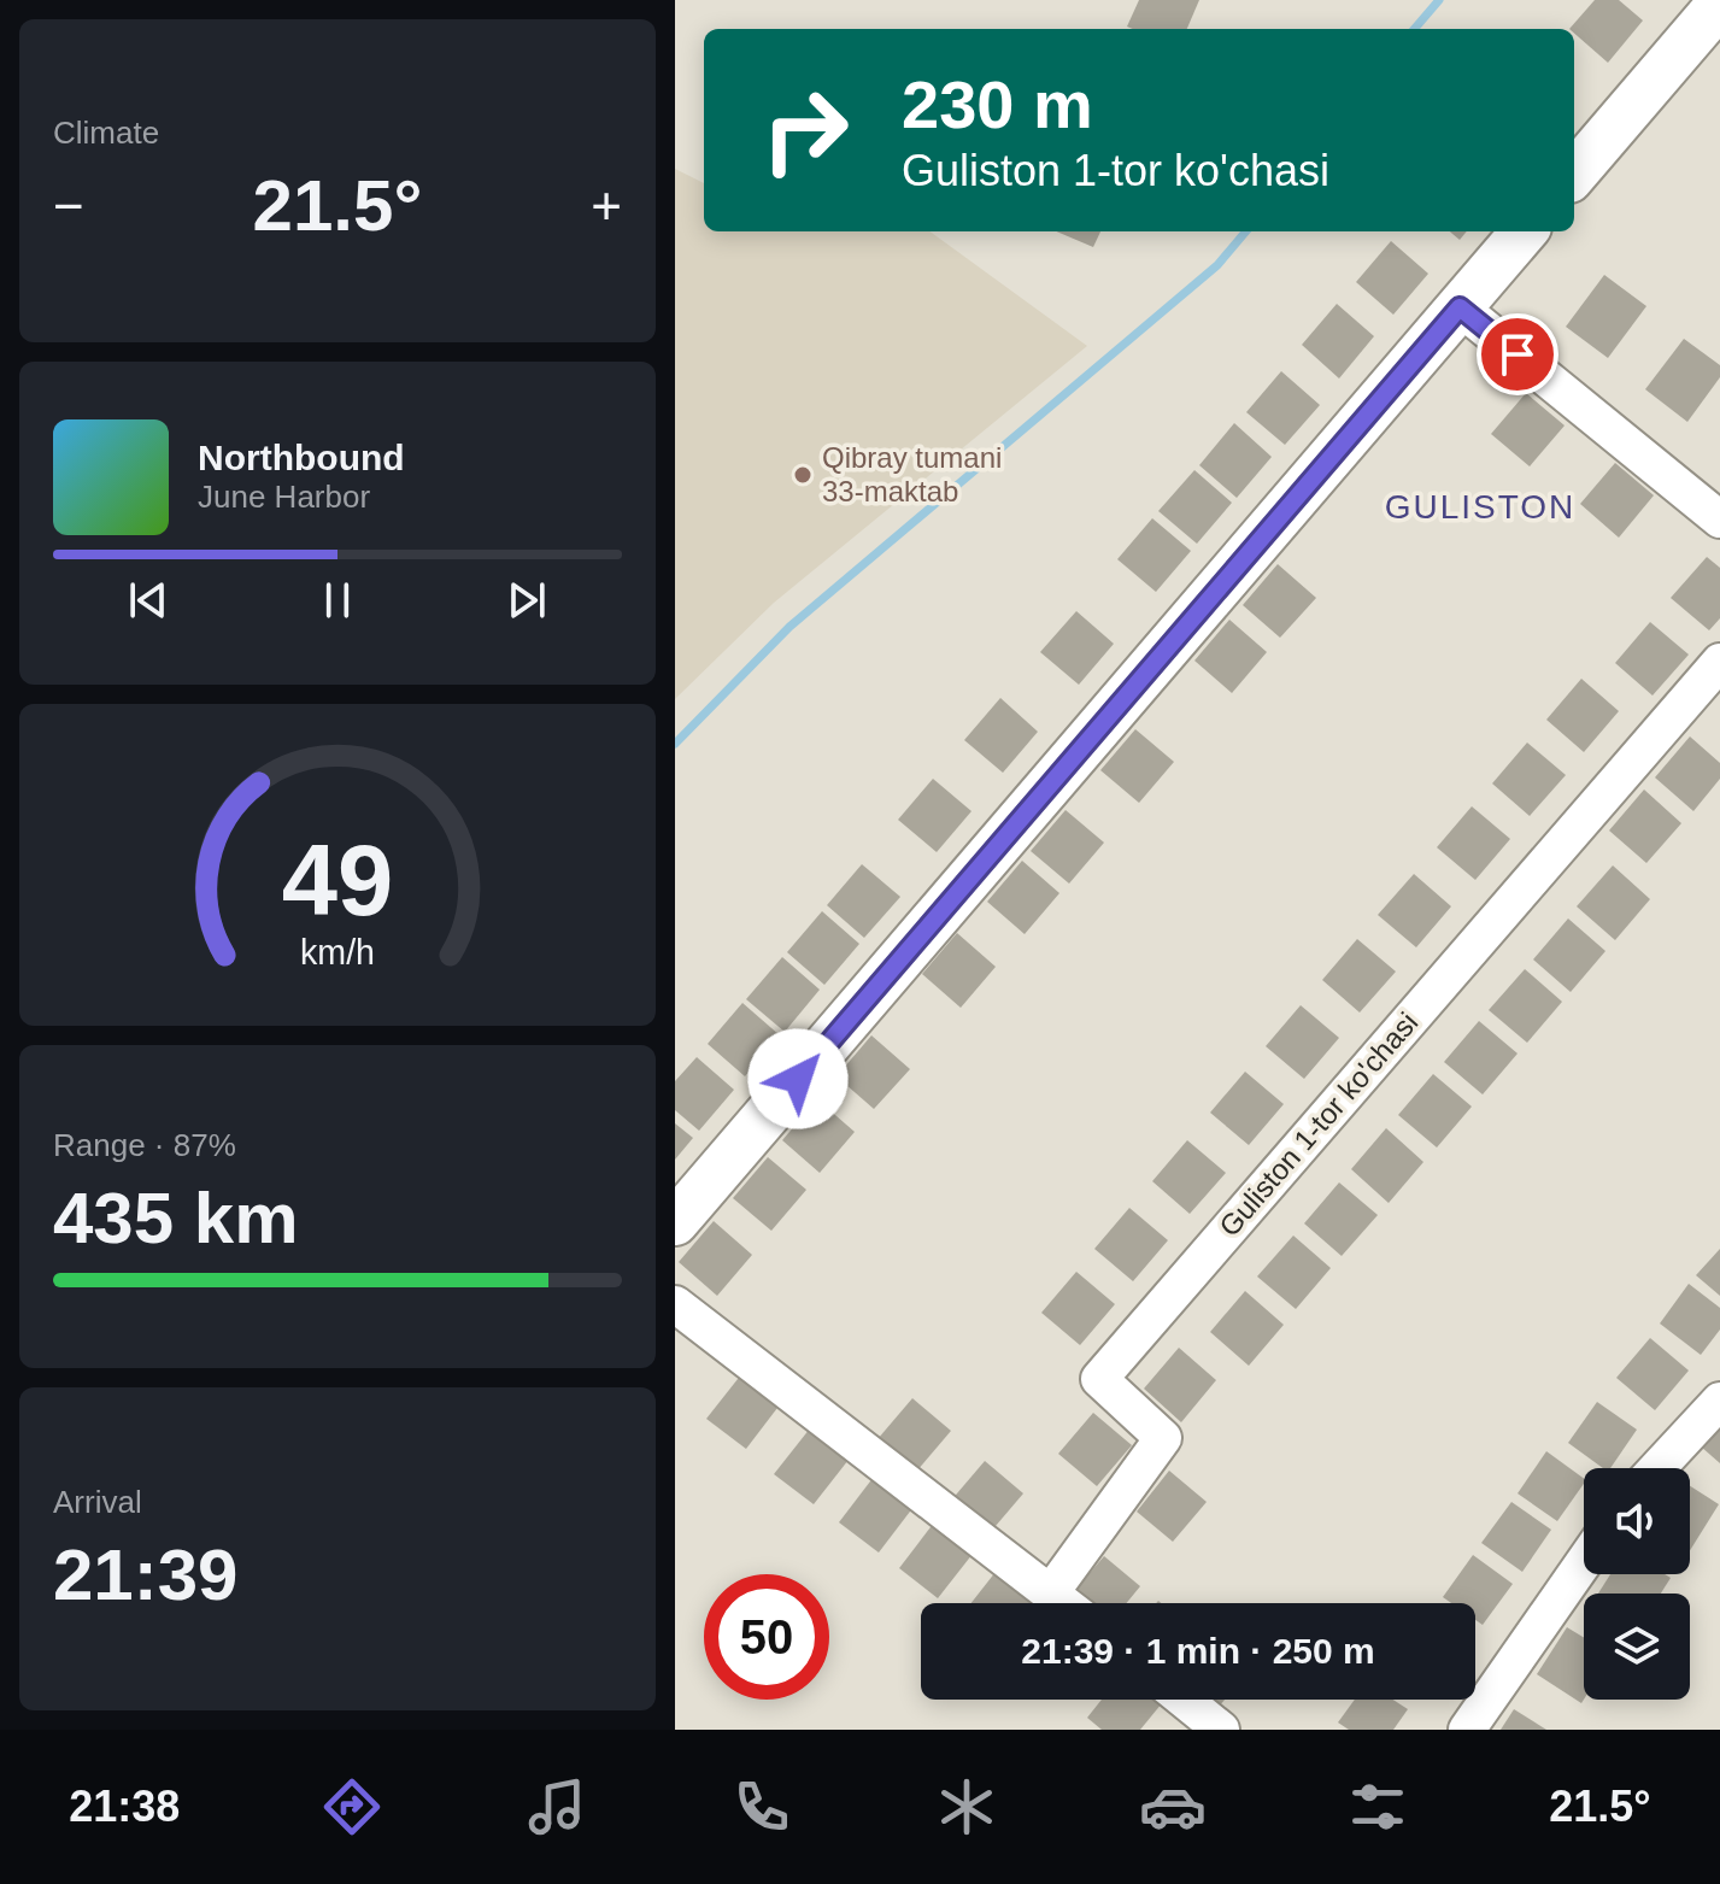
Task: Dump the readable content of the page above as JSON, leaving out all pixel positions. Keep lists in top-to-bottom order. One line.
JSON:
{"streets":{"street":["Guliston 1-tor ko'chasi"]},"districts":["GULISTON"],"places":["Qibray tumani 33-maktab"],"page":{"tile":["Climate",["Range · 87%","435 km"],["Arrival","21:39"]],"turn":["230 m","Guliston 1-tor ko'chasi"],"heat":["−","21.5°","+"],"song":["Northbound","June Harbor"],"limit":"50","trip":"21:39 · 1 min · 250 m","tabs":["21:38","21.5°"],"gauge":["49","km/h"]}}
